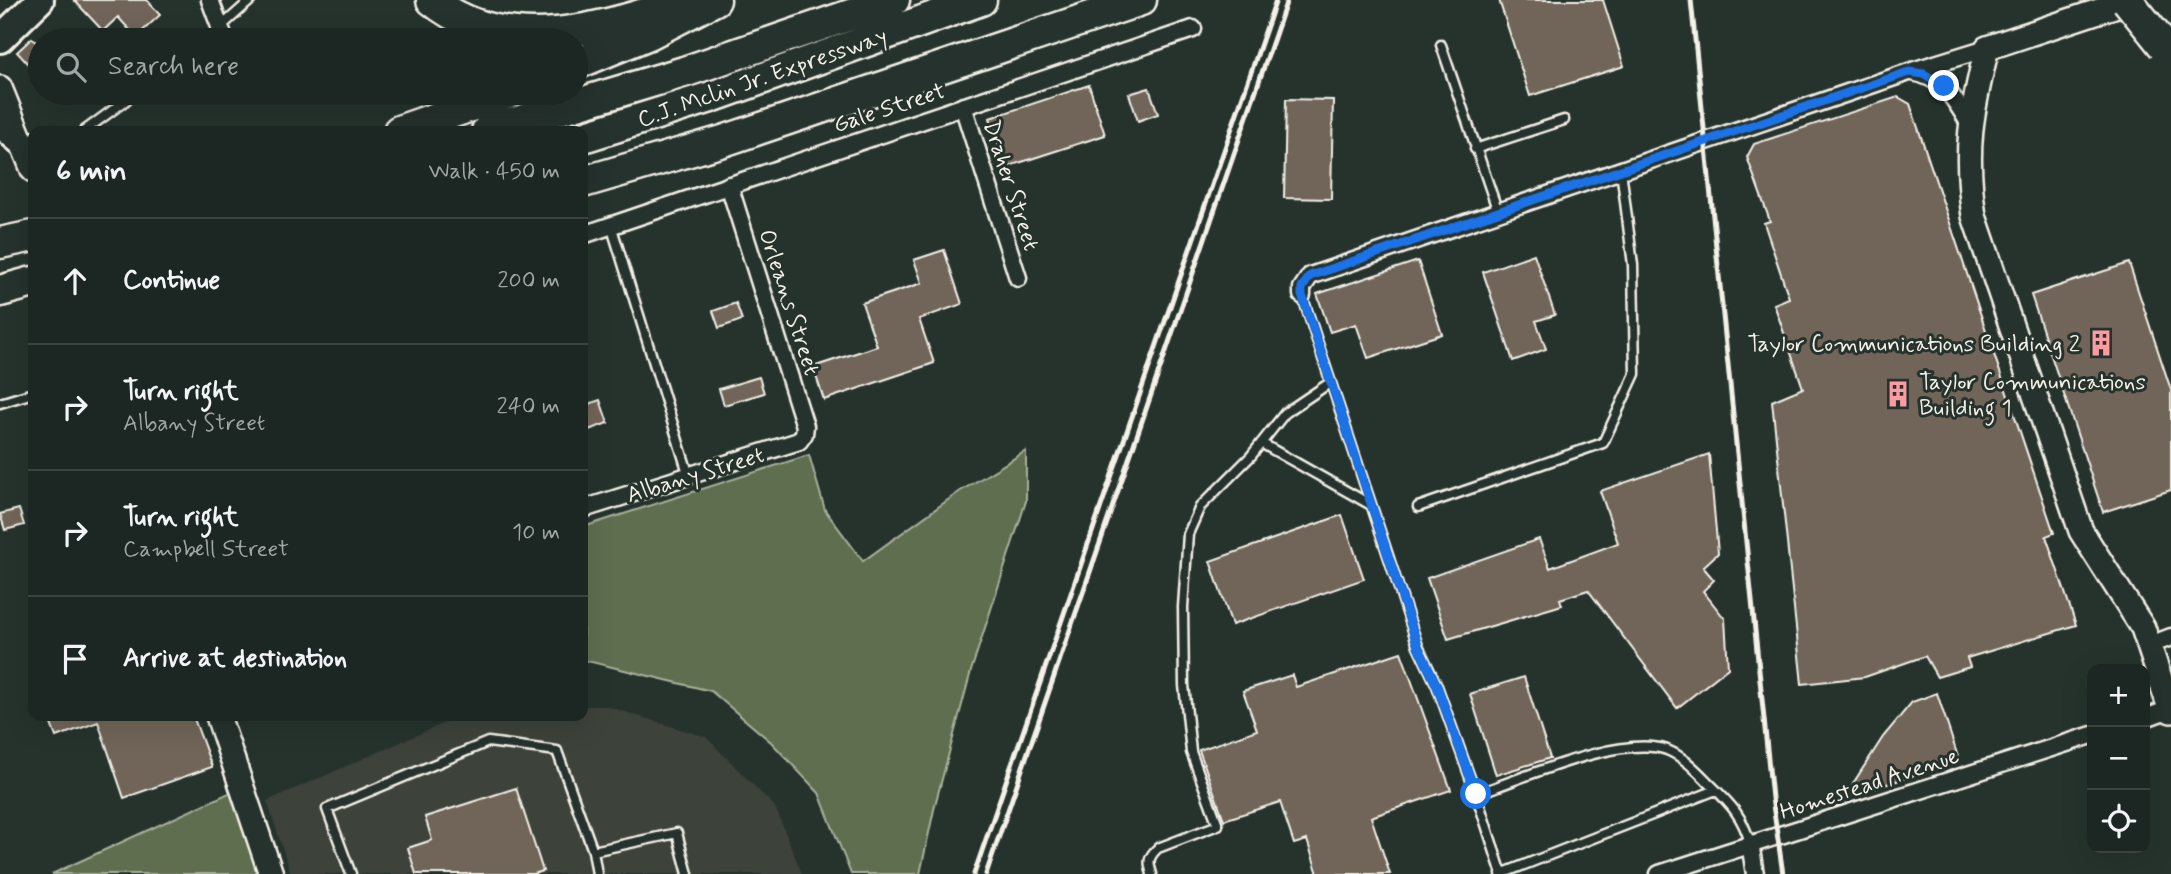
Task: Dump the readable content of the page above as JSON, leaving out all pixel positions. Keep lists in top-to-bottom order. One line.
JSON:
{"streets":{"highway":["C.J. Mclin Jr. Expressway"],"street":["Gale Street","Draher Street","Orleans Street","Albany Street","Homestead Avenue"]},"crossings":[["Gale Street","Draher Street"],["Gale Street","Orleans Street"],["Orleans Street","Albany Street"]],"places":{"building":["Taylor Communications Building 2","Taylor Communications Building 1"]},"page":{"search":"Search here","heading":["6 min","Walk · 450 m"],"list":[["Continue","200 m"],["Turn right","Albany Street","240 m"],["Turn right","Campbell Street","10 m"],"Arrive at destination"],"map_buttons":["+","−"]}}
